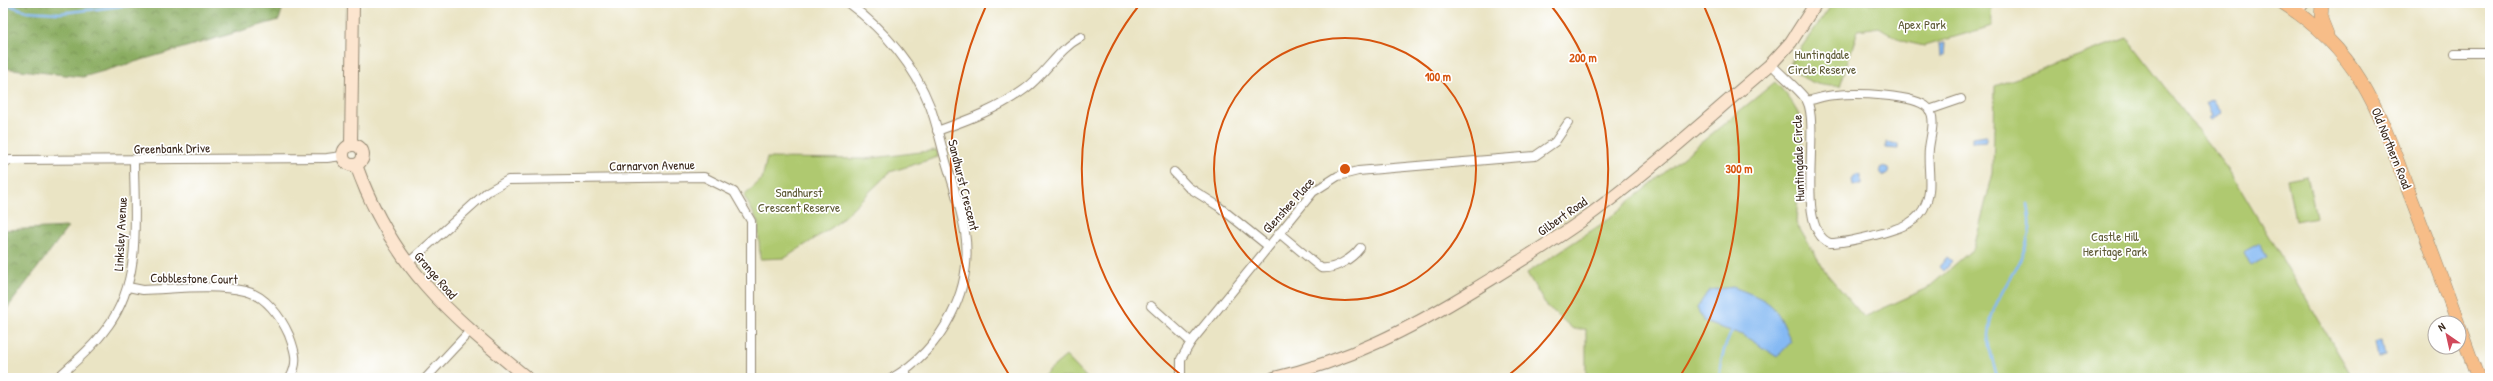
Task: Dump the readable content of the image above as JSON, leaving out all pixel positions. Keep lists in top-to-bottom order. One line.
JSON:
{"streets":{"main road":["Old Northern Road","Gilbert Road","Grange Road"],"street":["Greenbank Drive","Huntingdale Circle","Carnarvon Avenue","Sandhurst Crescent","Glenshee Place","Linksley Avenue","Cobblestone Court"]},"crossings":[["Greenbank Drive","Linksley Avenue"],["Greenbank Drive","Grange Road"],["Huntingdale Circle","Gilbert Road"],["Carnarvon Avenue","Grange Road"],["Linksley Avenue","Cobblestone Court"]],"parks":["Apex Park","Huntingdale Circle Reserve","Sandhurst Crescent Reserve","Castle Hill Heritage Park"],"north":"top left","rings":["200 m","100 m","300 m"]}
